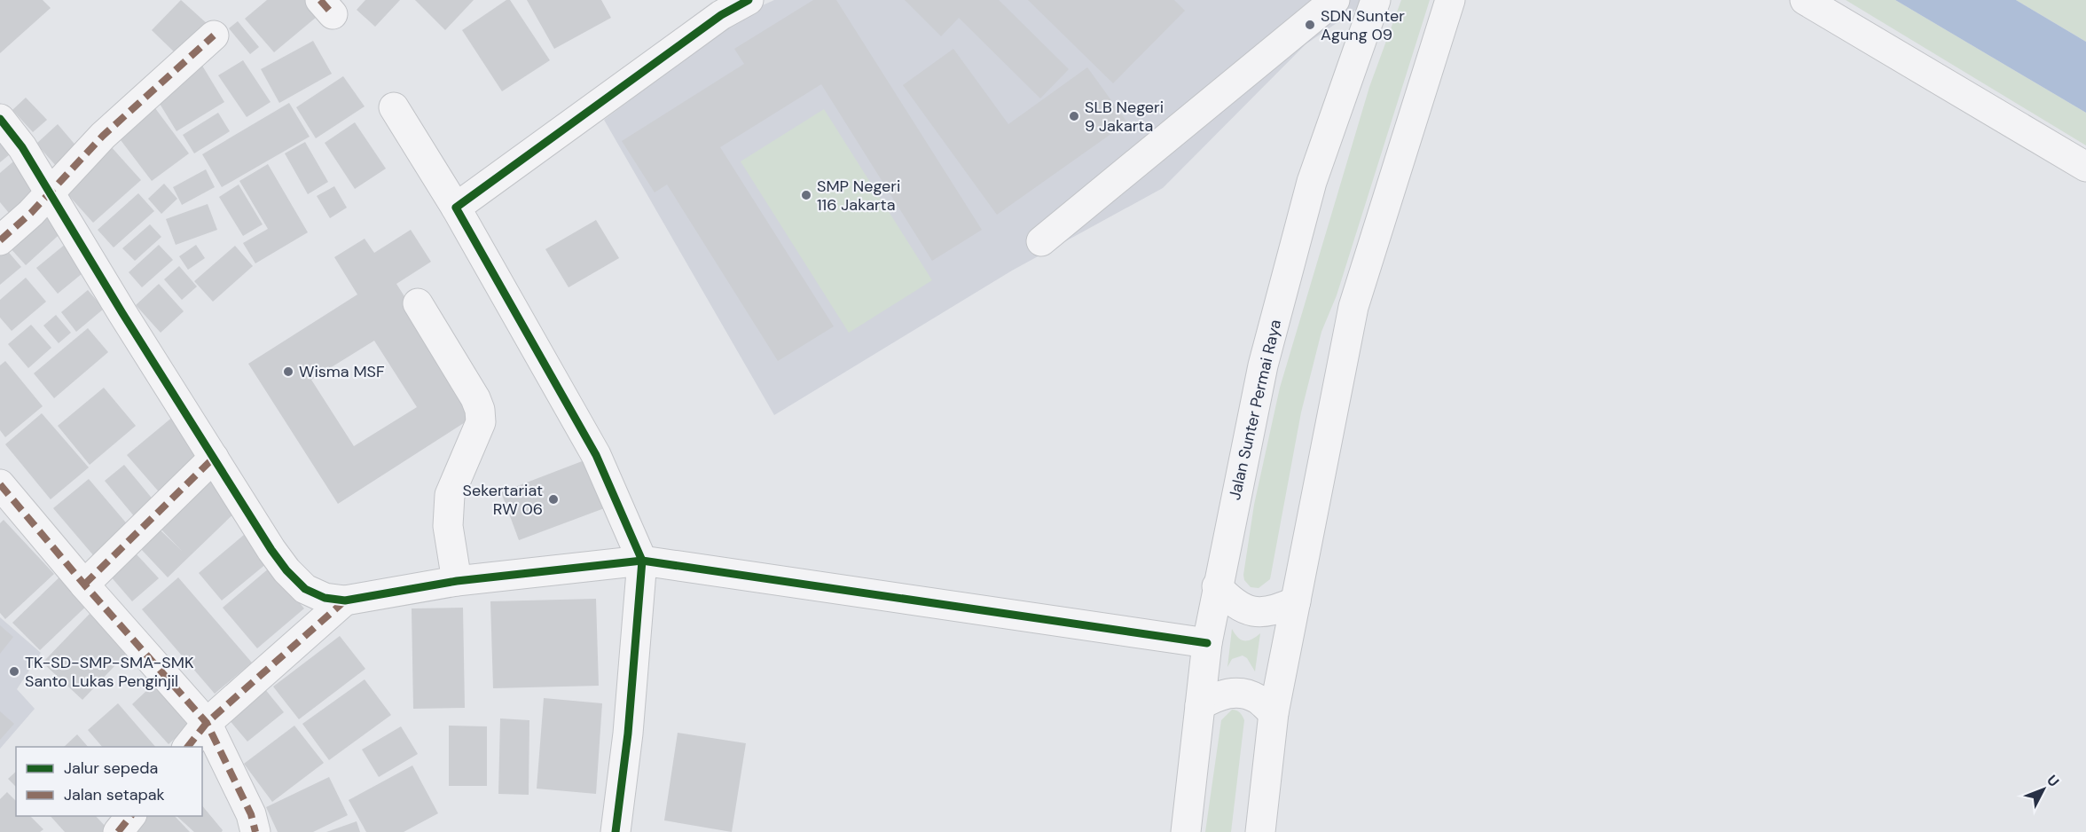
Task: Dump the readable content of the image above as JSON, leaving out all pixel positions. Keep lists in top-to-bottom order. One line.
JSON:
{"streets":{"street":["Jalan Sunter Permai Raya"]},"places":["SDN Sunter Agung 09","SLB Negeri 9 Jakarta","SMP Negeri 116 Jakarta","Wisma MSF","Sekertariat RW 06","TK-SD-SMP-SMA-SMK Santo Lukas Penginjil"],"legend":["Jalur sepeda","Jalan setapak"],"north":"top right"}
